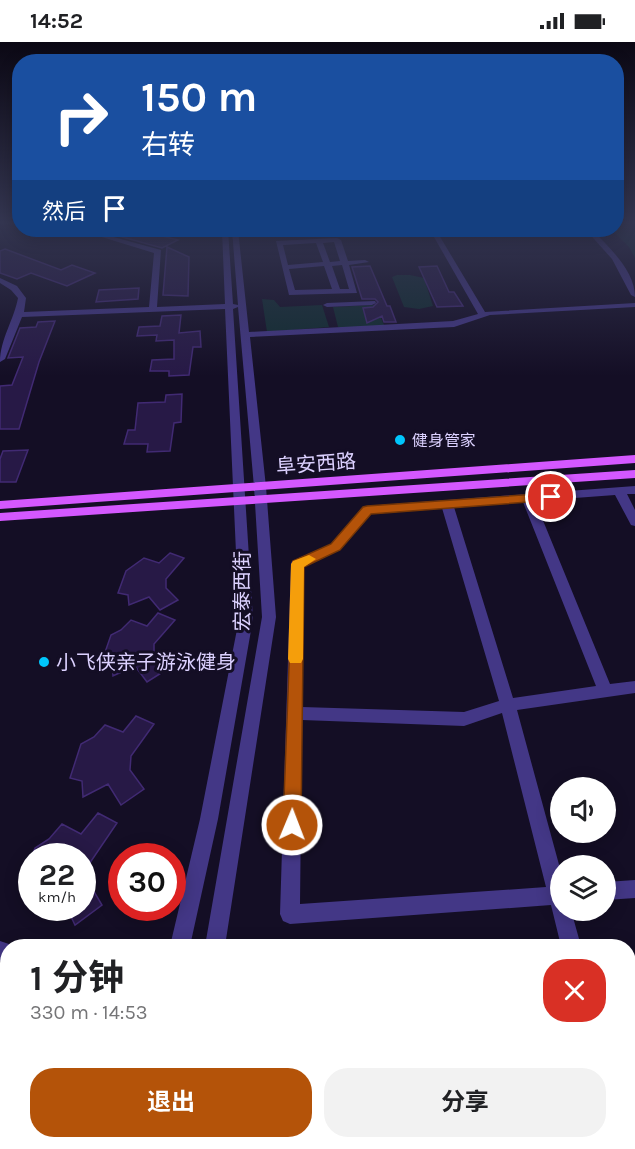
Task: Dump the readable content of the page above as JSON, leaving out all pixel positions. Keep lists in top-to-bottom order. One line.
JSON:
{"streets":{"main road":["阜安西路"],"street":["宏泰西街"]},"crossings":[["阜安西路","宏泰西街"]],"places":["健身管家","小飞侠亲子游泳健身"],"page":{"status":"14:52","turn":["150 m","右转"],"then":"然后","speed":"22 km/h","limit":"30","heading":["1 分钟","330 m · 14:53"],"buttons":["退出","分享"]}}
